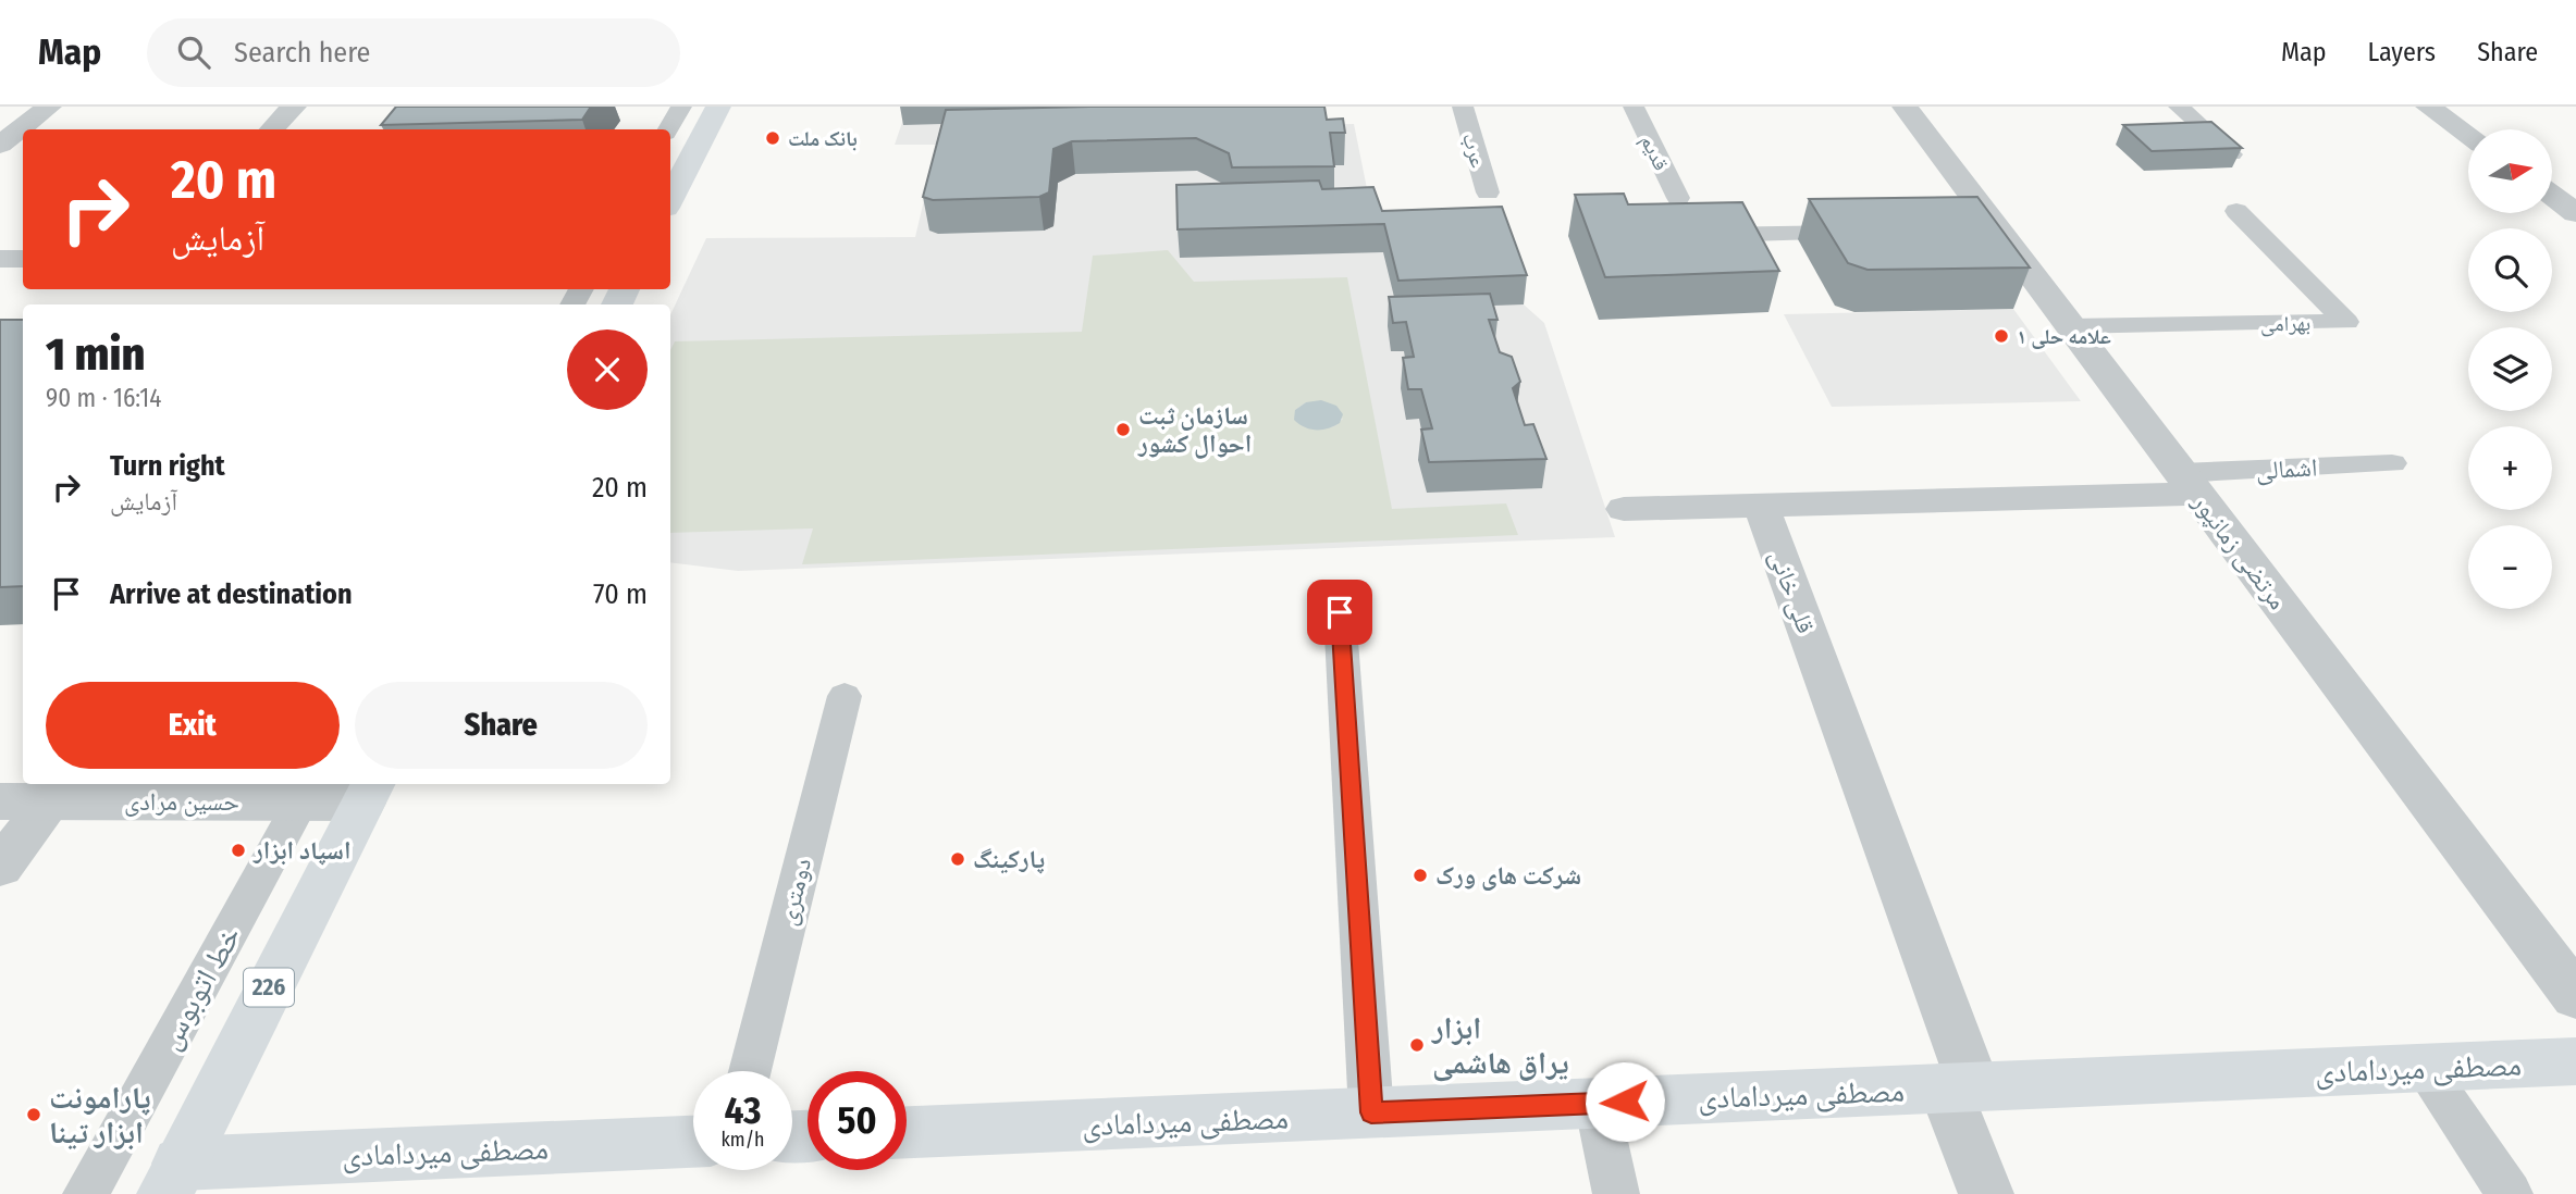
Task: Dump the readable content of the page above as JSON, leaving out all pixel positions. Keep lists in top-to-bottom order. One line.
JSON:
{"streets":{"main road":["226","مصطفی میردامادی"],"street":["مرتضی زمانپور","قلی خانی","حسین مرادی"],"lane":["عرب","قدیم","بهرامی","اشمالی","دومتری","خط اتوبوس"]},"crossings":[["بهرامی","مرتضی زمانپور"],["اشمالی","مرتضی زمانپور"],["قلی خانی","مصطفی میردامادی"],["حسین مرادی","خط اتوبوس"],["حسین مرادی","226"],["226","مصطفی میردامادی"]],"places":["بانک ملت","علامه حلی ۱","سازمان ثبت احوال کشور","اسپاد ابزار","پارکینگ","شرکت های ورک","ابزار یراق هاشمی","پارامونت ابزار تینا"],"north":"right","page":{"header":"Map","search":"Search here","nav":["Map","Layers","Share"],"map_buttons":["+","−"],"turn":["20 m","آزمایش"],"heading":["1 min","90 m · 16:14"],"list":[{"name":"Turn right","note":"آزمایش","value":"20 m"},{"name":"Arrive at destination","value":"70 m"}],"buttons":["Exit","Share"],"speed":"43 km/h","limit":"50"}}
